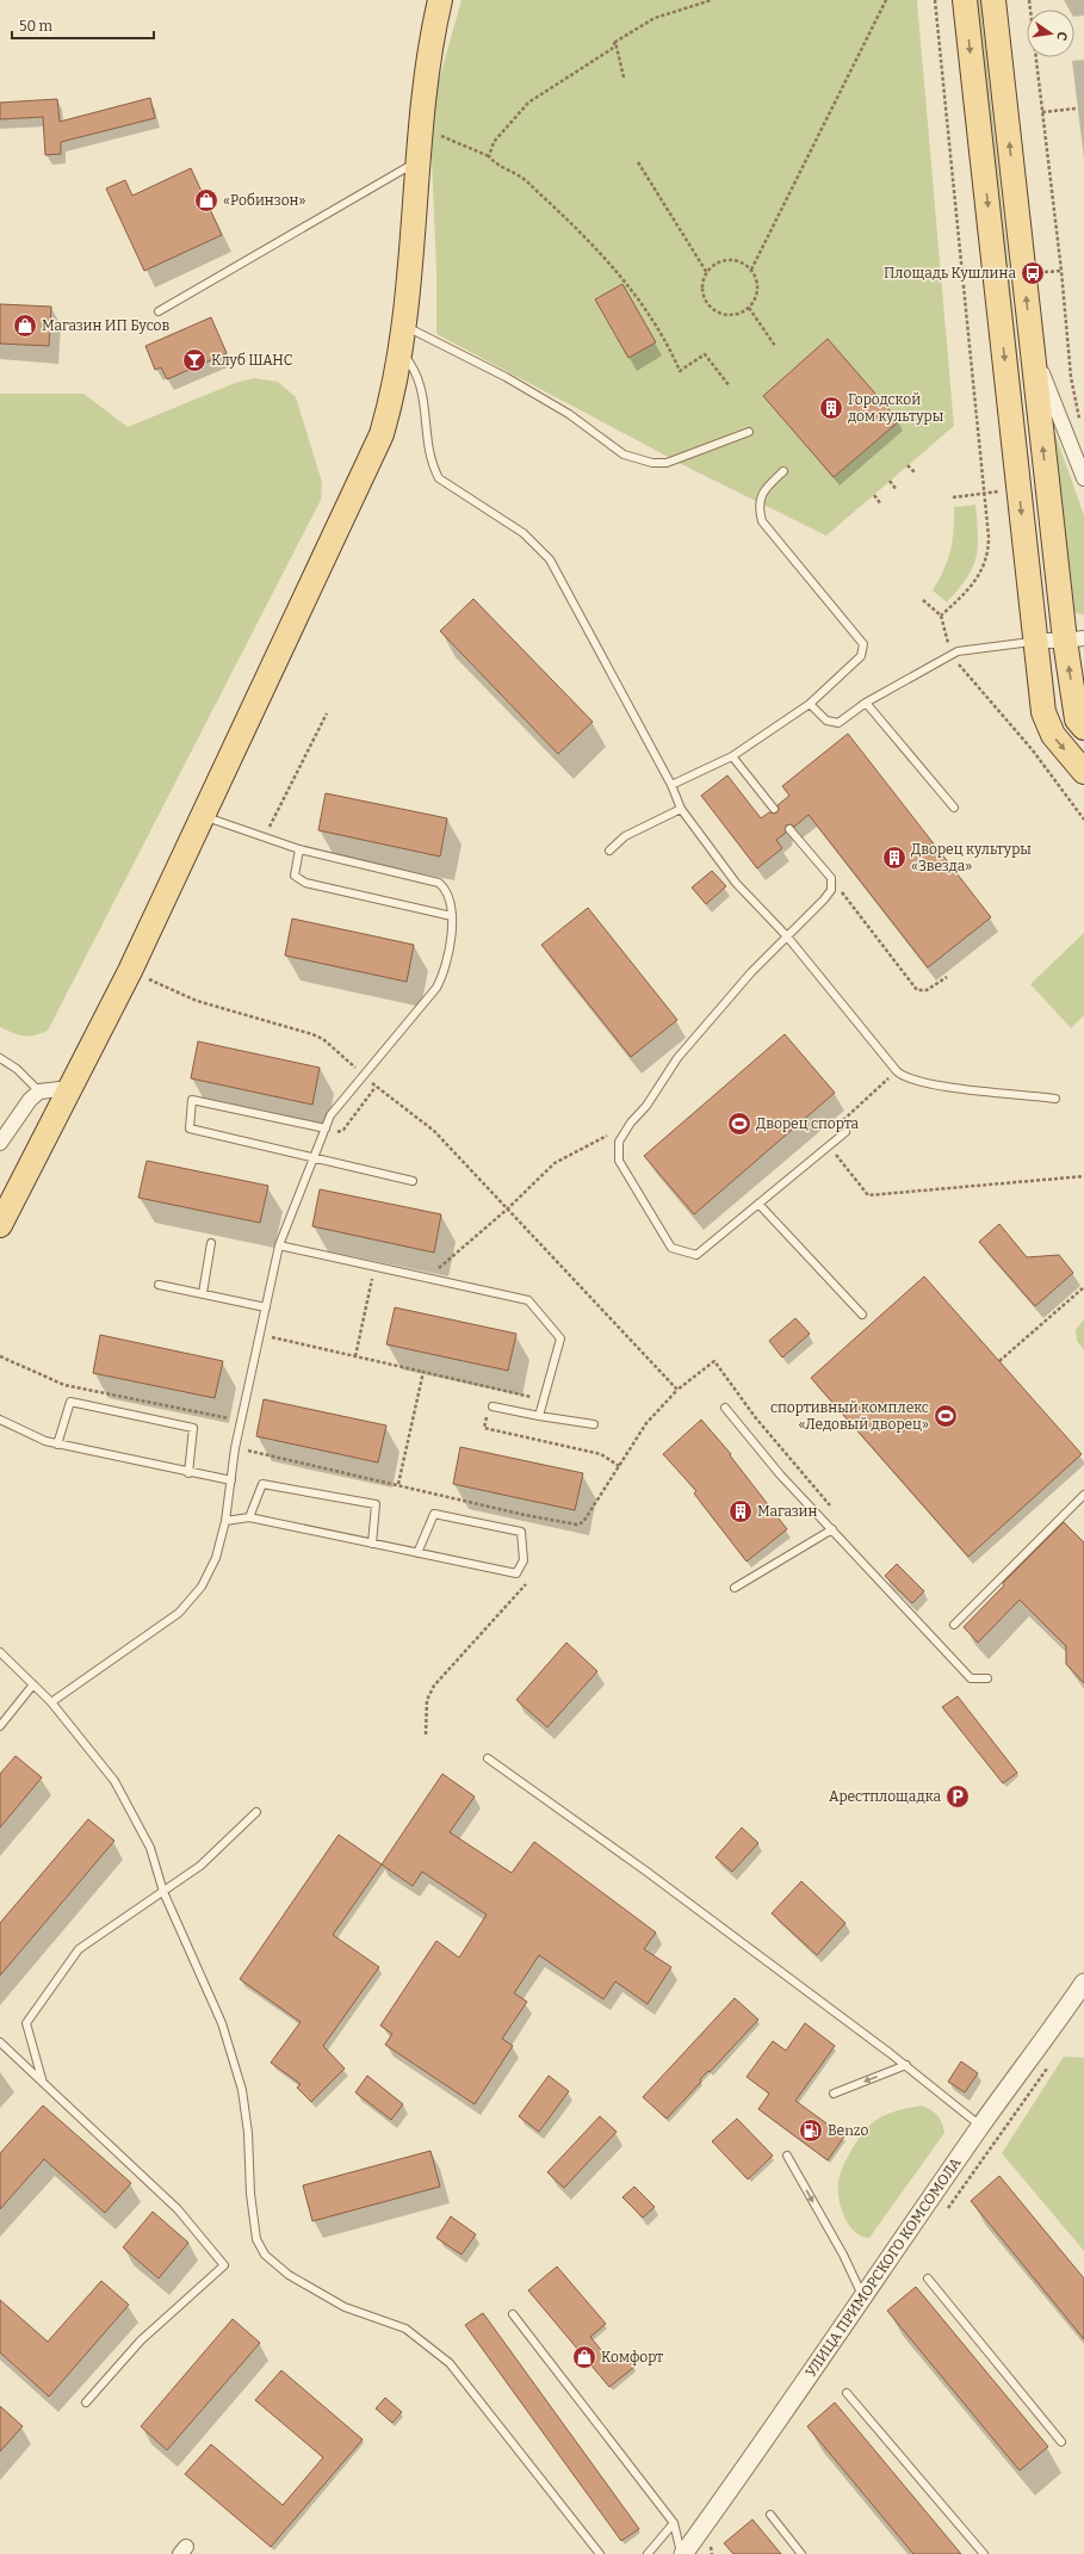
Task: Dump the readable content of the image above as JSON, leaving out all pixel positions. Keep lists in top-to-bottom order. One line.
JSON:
{"streets":{"street":["УЛИЦА ПРИМОРСКОГО КОМСОМОЛА"]},"places":{"shop":["«Робинзон»","Магазин ИП Бусов","Комфорт"],"bus stop":["Площадь Кушлина"],"bar":["Клуб ШАНС"],"building":["Городской дом культуры","Дворец культуры «Звезда»","Магазин"],"sports":["Дворец спорта","спортивный комплекс «Ледовый дворец»"],"parking":["Арестплощадка"],"fuel station":["Benzo"]},"scale_bar":"50 m","north":"right"}
